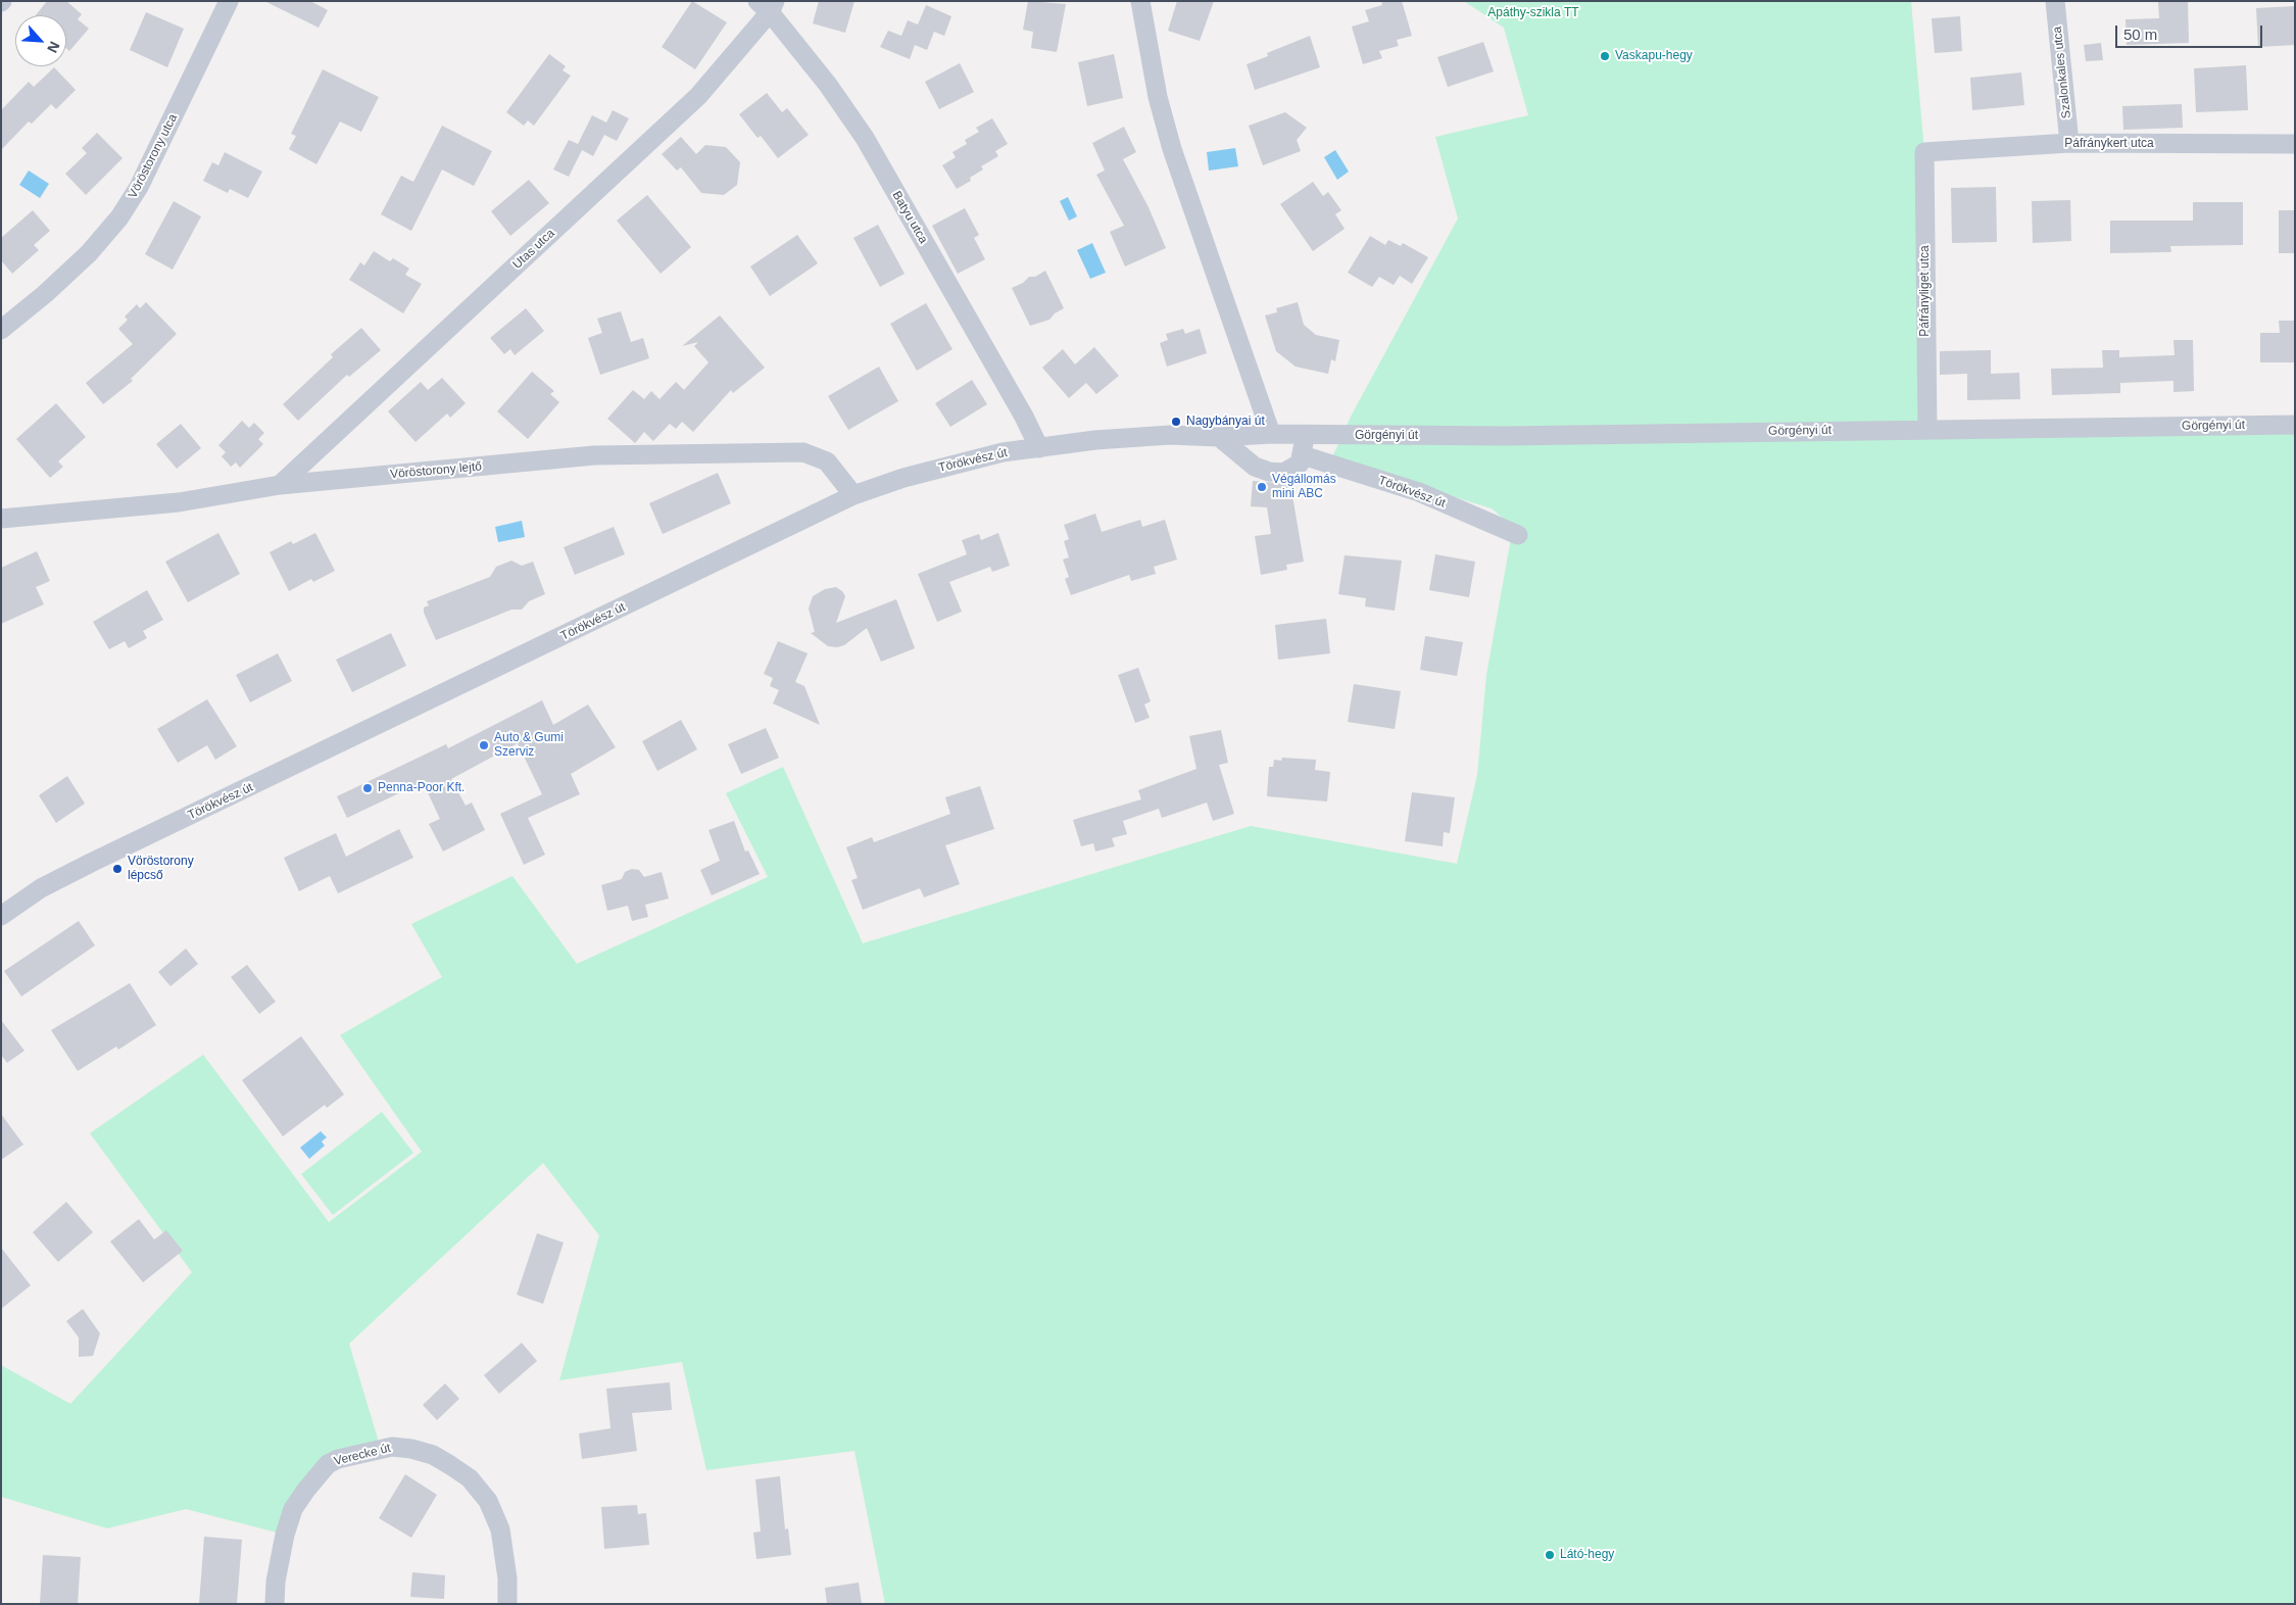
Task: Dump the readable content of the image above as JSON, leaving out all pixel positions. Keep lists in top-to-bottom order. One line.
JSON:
{"streets":{"street":["Szalonkales utca","Páfránykert utca","Vöröstorony utca","Batyu utca","Utas utca","Páfrányliget utca","Görgényi út","Törökvész út","Vöröstorony lejtő","Verecke út"]},"crossings":[["Szalonkales utca","Páfránykert utca"],["Páfránykert utca","Páfrányliget utca"],["Batyu utca","Utas utca"],["Batyu utca","Törökvész út"],["Utas utca","Vöröstorony lejtő"],["Páfrányliget utca","Görgényi út"],["Görgényi út","Törökvész út"],["Törökvész út","Vöröstorony lejtő"]],"parks":["Apáthy-szikla TT"],"places":["Vaskapu-hegy","Nagybányai út","Végállomás mini ABC","Auto & Gumi Szerviz","Penna-Poor Kft.","Vöröstorony lépcső","Látó-hegy"],"scale_bar":"50 m","north":"bottom right"}
